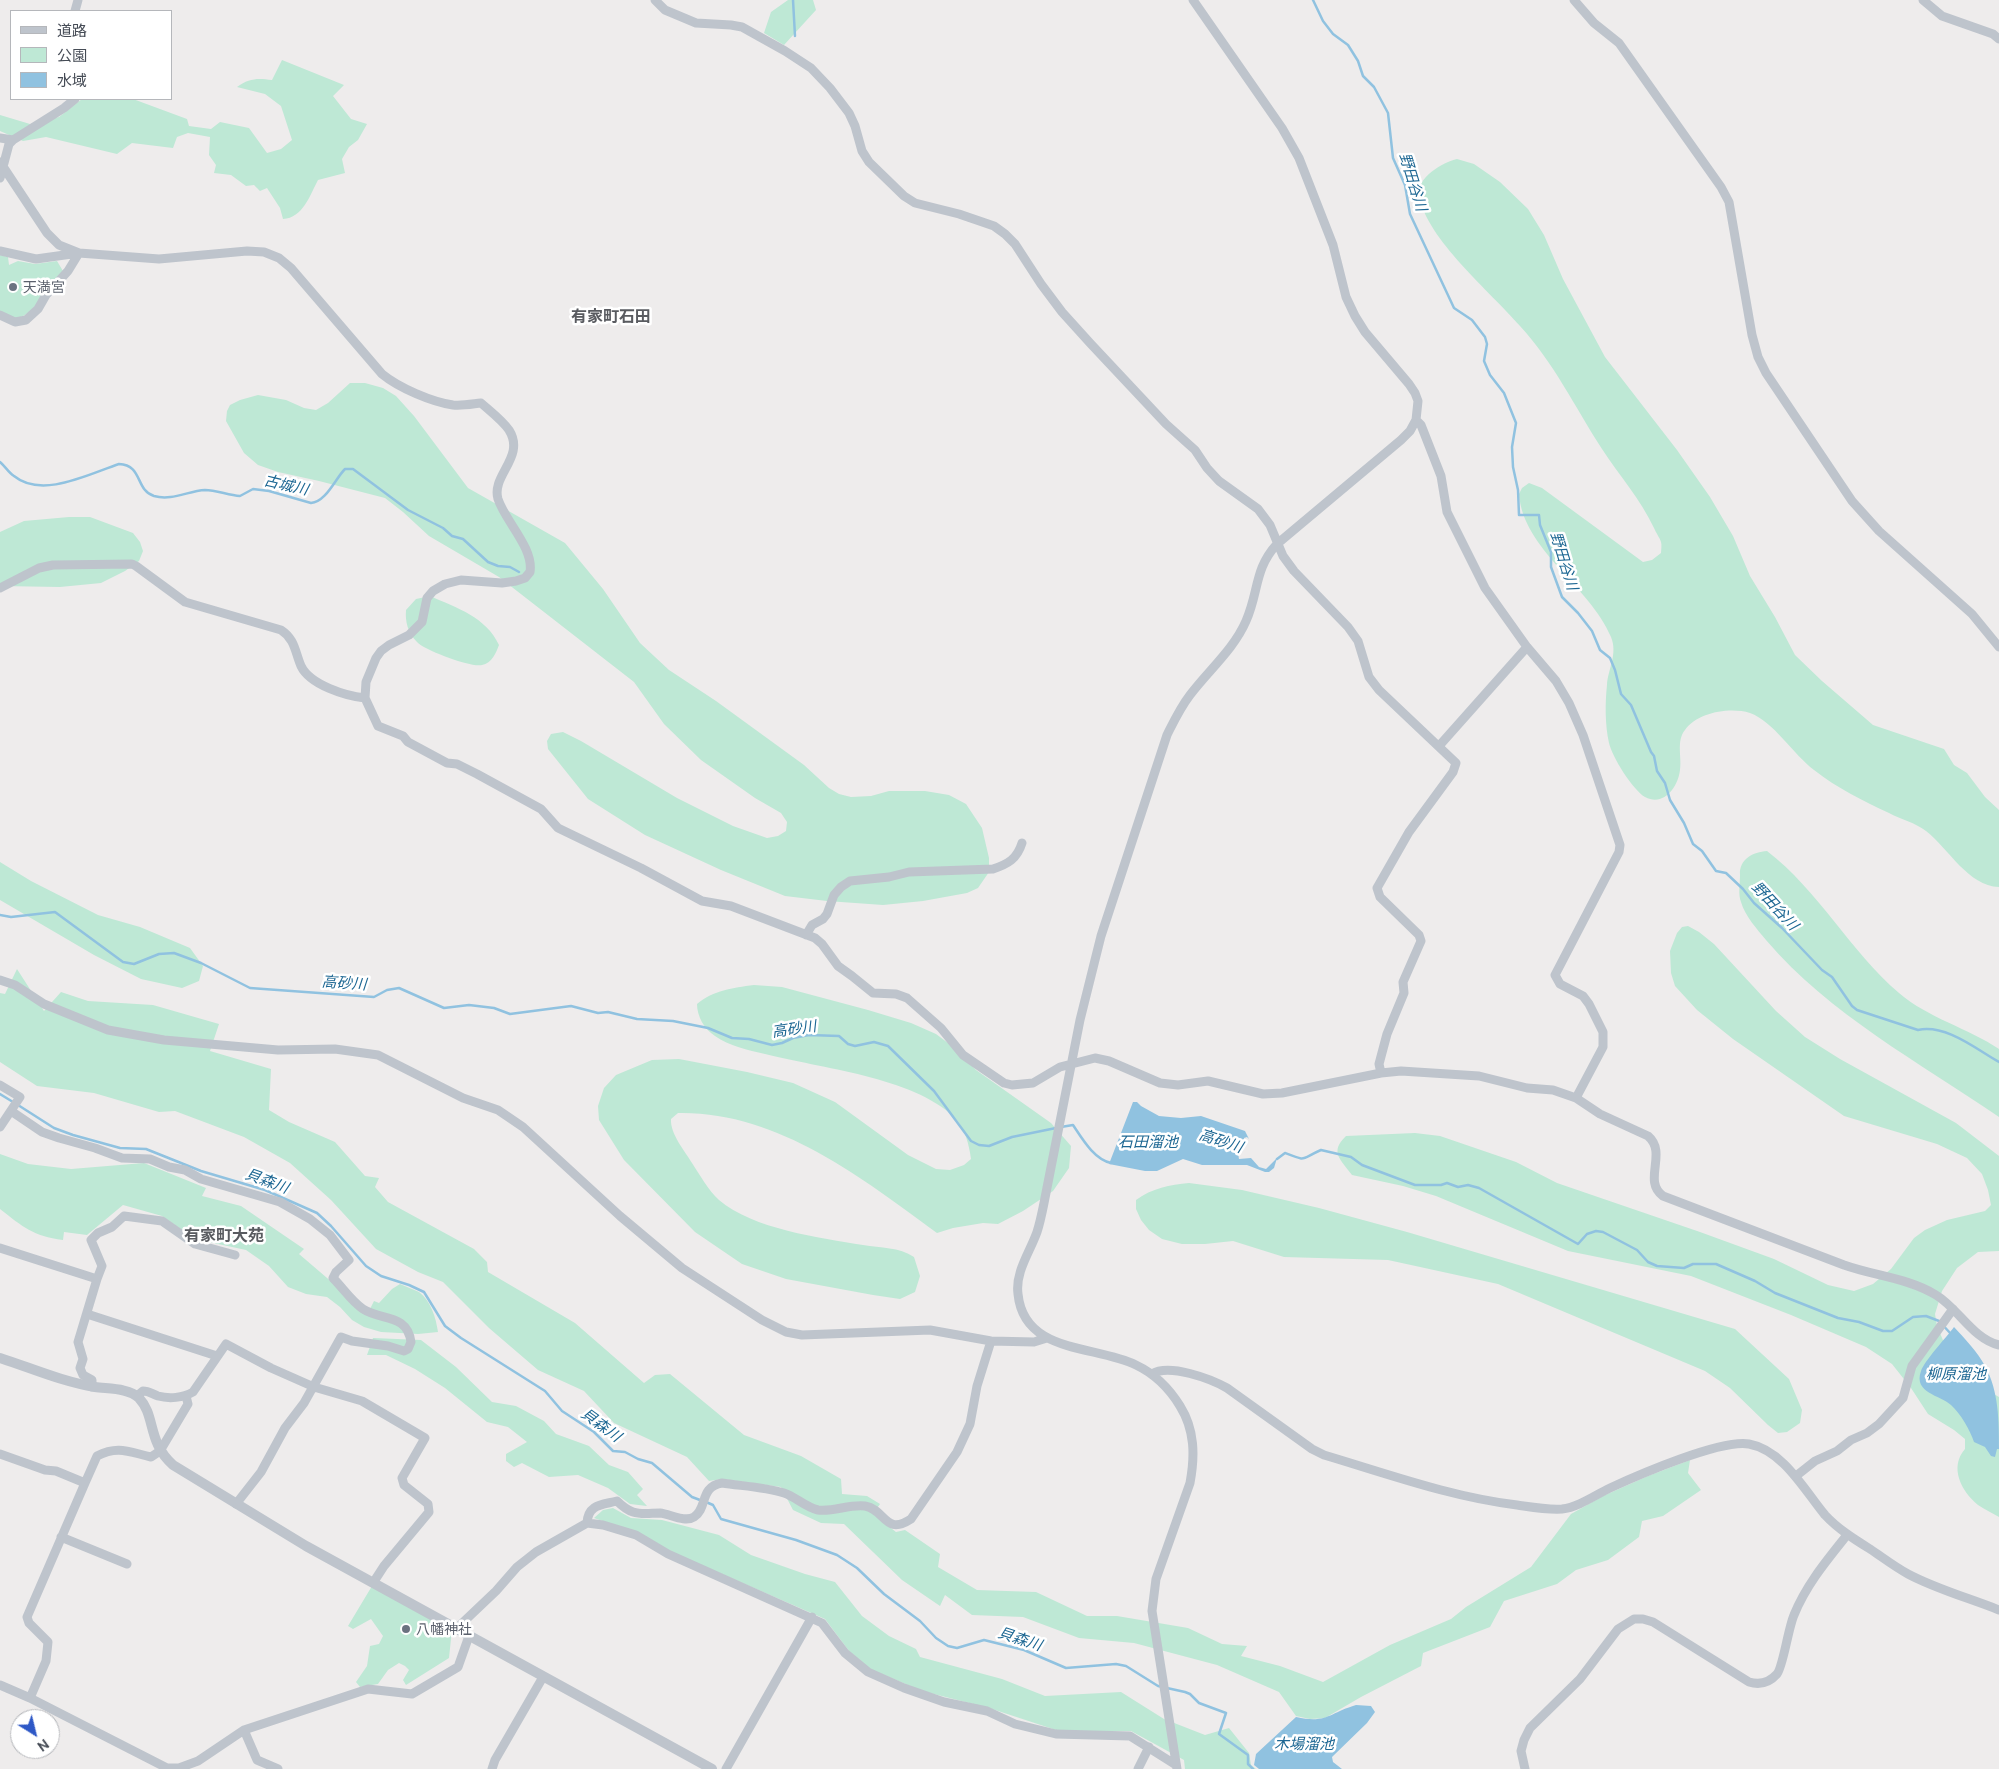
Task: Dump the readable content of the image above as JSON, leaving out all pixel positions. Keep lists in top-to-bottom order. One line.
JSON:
{"districts":["有家町石田","有家町大苑"],"water":["野田谷川","古城川","高砂川","石田溜池","貝森川","柳原溜池","木場溜池"],"places":["天満宮","八幡神社"],"legend":["道路","公園","水域"],"north":"bottom right"}
